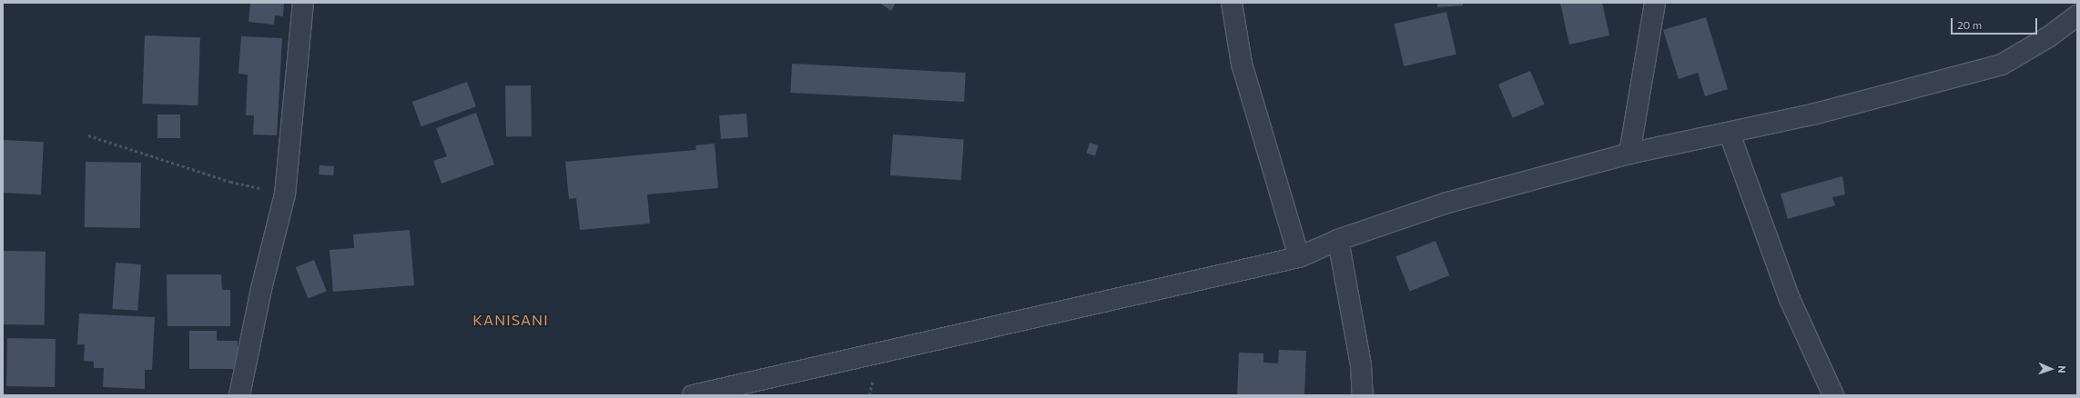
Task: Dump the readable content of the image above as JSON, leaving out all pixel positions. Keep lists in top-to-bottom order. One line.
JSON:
{"districts":["KANISANI"],"scale_bar":"20 m","north":"right"}
